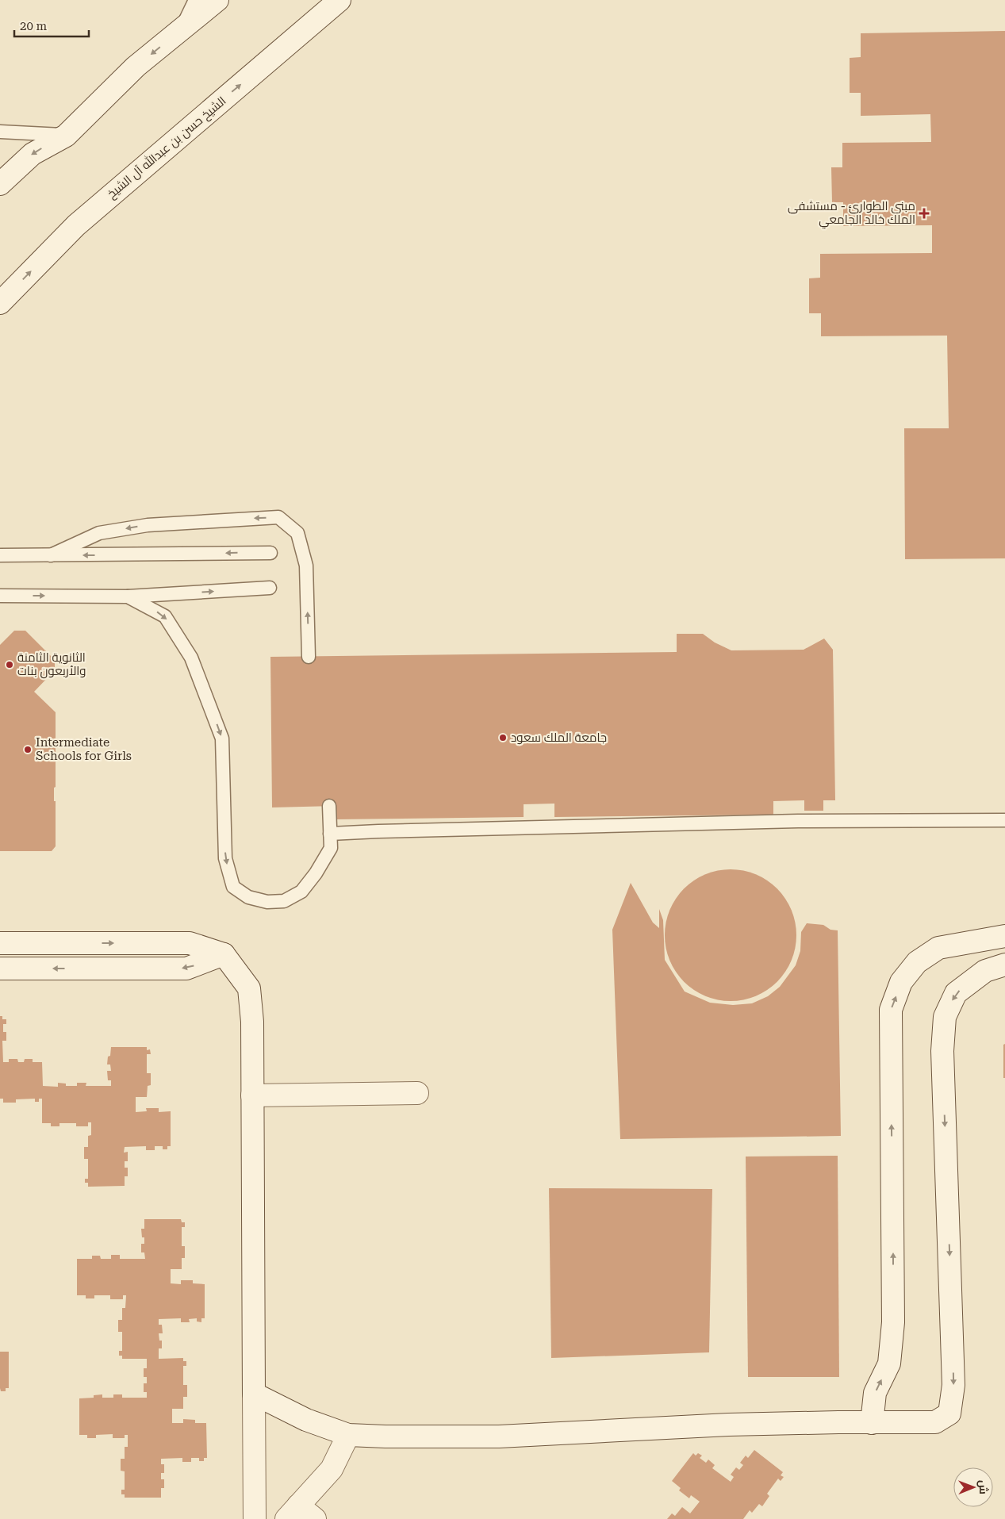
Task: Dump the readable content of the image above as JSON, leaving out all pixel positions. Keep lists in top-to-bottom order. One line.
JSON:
{"streets":{"street":["الشيخ حسن بن عبدالله آل الشيخ"]},"places":{"health":["مبنى الطوارئ - مستشفى الملك خالد الجامعي"],"other":["الثانوية الثامنة والأربعون بنات","جامعة الملك سعود","Intermediate Schools for Girls"]},"scale_bar":"20 m","north":"right"}
